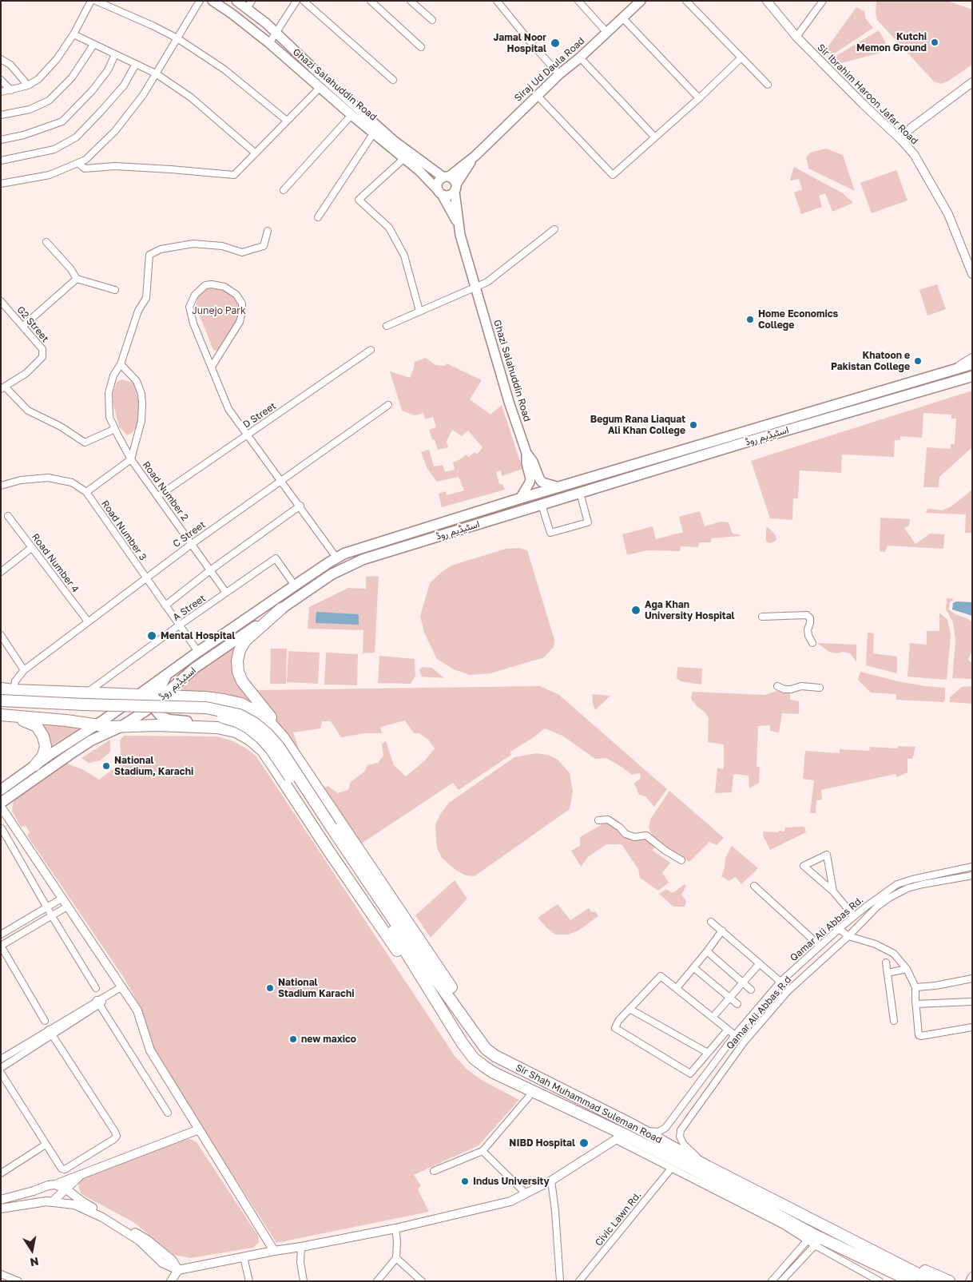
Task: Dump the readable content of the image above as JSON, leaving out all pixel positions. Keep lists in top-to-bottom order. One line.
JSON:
{"streets":{"highway":["Sir Shah Muhammad Suleman Road"],"main road":["Siraj Ud Daula Road","Ghazi Salahuddin Road","اسٹیڈیم روڈ"],"street":["Sir Ibrahim Haroon Jafar Road","G2 Street","D Street","Road Number 2","Road Number 3","C Street","Road Number 4","A Street","Qamar Ali Abbas Rd.","Qamar Ali Abbas R.d","Civic Lawn Rd."]},"crossings":[["Siraj Ud Daula Road","Ghazi Salahuddin Road"],["Ghazi Salahuddin Road","اسٹیڈیم روڈ"],["D Street","Road Number 2"],["اسٹیڈیم روڈ","Road Number 3"],["اسٹیڈیم روڈ","A Street"],["Road Number 2","C Street"],["Road Number 2","A Street"],["Road Number 3","C Street"],["Road Number 3","A Street"],["C Street","Road Number 4"],["Qamar Ali Abbas Rd.","Sir Shah Muhammad Suleman Road"],["Qamar Ali Abbas R.d","Sir Shah Muhammad Suleman Road"]],"parks":["Junejo Park"],"places":["Kutchi Memon Ground","Jamal Noor Hospital","Home Economics College","Khatoon e Pakistan College","Begum Rana Liaquat Ali Khan College","Aga Khan University Hospital","Mental Hospital","National Stadium, Karachi","National Stadium Karachi","new maxico","NIBD Hospital","Indus University"],"north":"bottom"}
